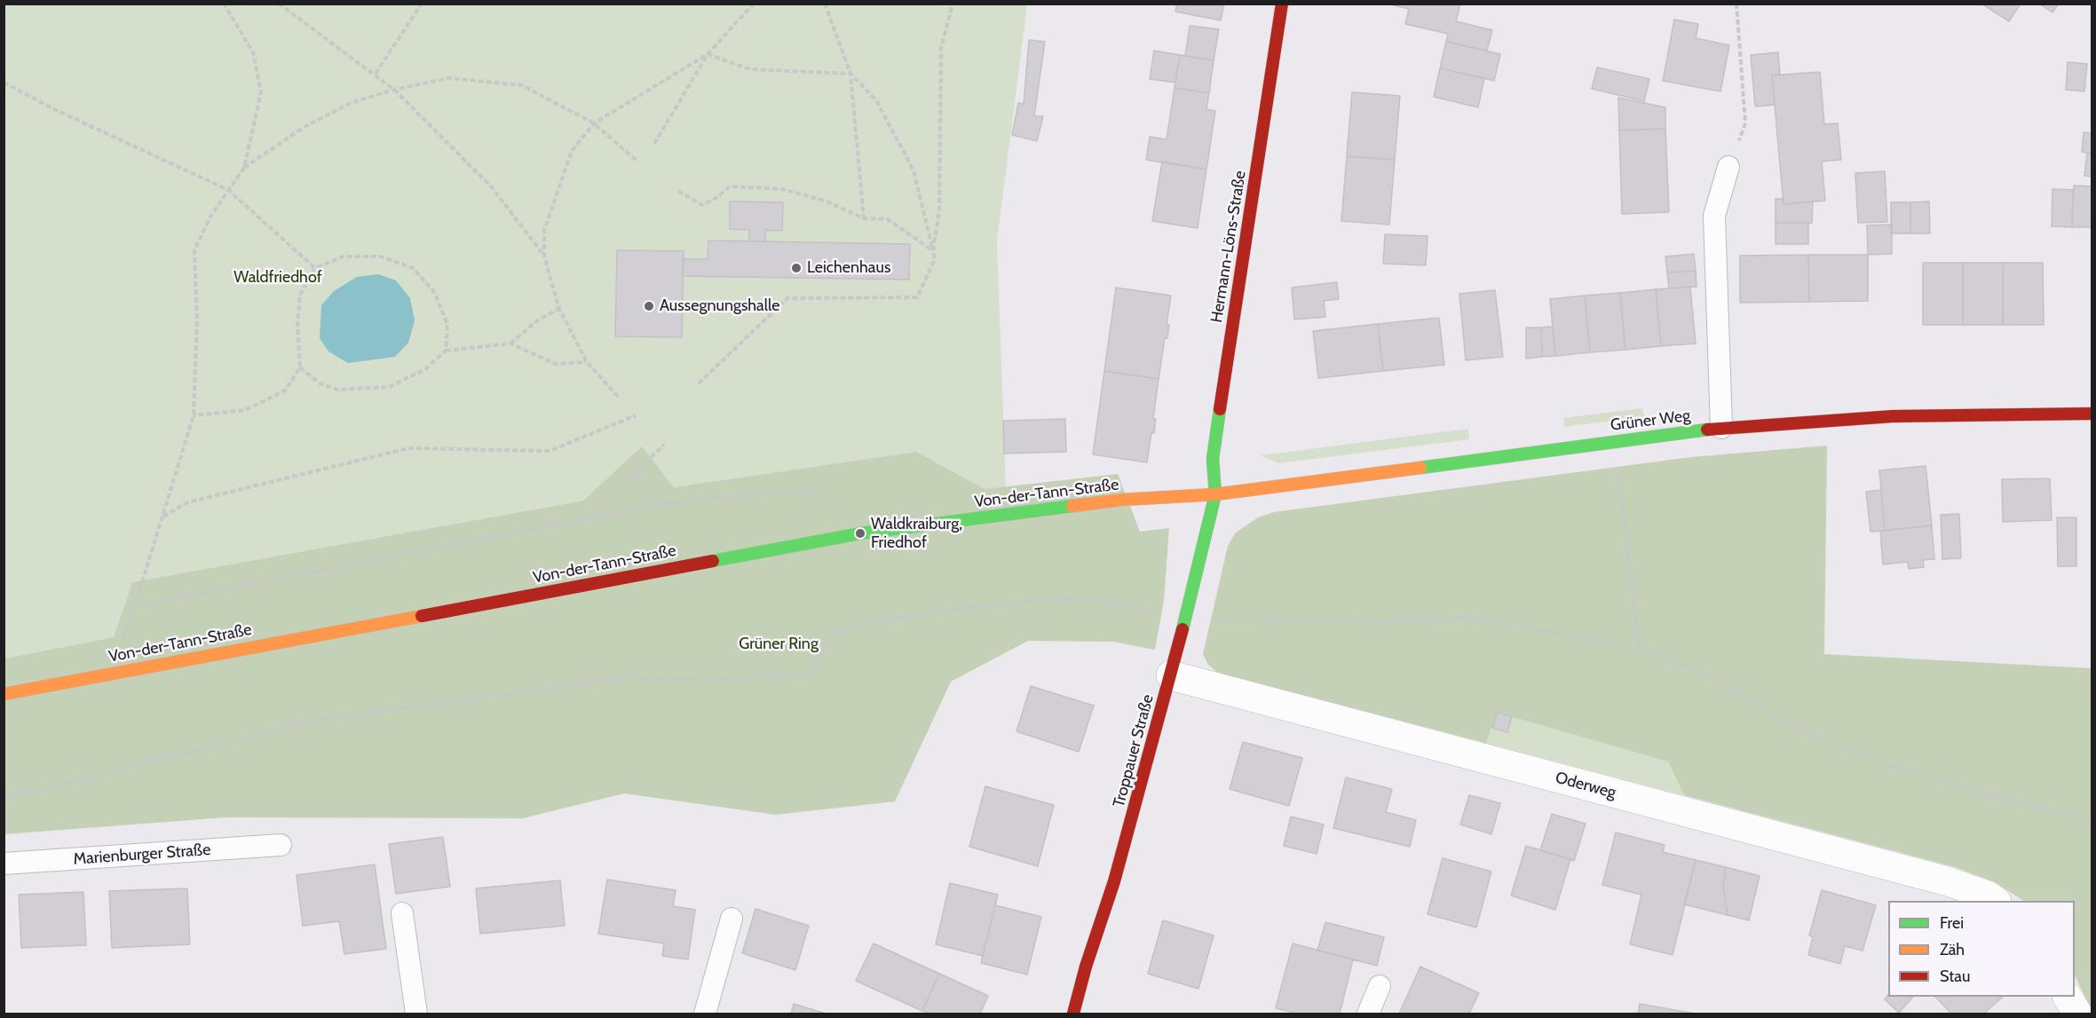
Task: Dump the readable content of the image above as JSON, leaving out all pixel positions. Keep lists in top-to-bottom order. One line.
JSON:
{"streets":{"street":["Hermann-Löns-Straße","Grüner Weg","Von-der-Tann-Straße","Troppauer Straße","Oderweg"],"lane":["Marienburger Straße"]},"crossings":[["Hermann-Löns-Straße","Grüner Weg"],["Hermann-Löns-Straße","Von-der-Tann-Straße"],["Hermann-Löns-Straße","Troppauer Straße"],["Grüner Weg","Von-der-Tann-Straße"],["Grüner Weg","Troppauer Straße"],["Von-der-Tann-Straße","Troppauer Straße"],["Troppauer Straße","Oderweg"]],"parks":["Waldfriedhof","Grüner Ring"],"places":["Leichenhaus","Aussegnungshalle","Waldkraiburg, Friedhof"],"legend":["Frei","Zäh","Stau"]}
